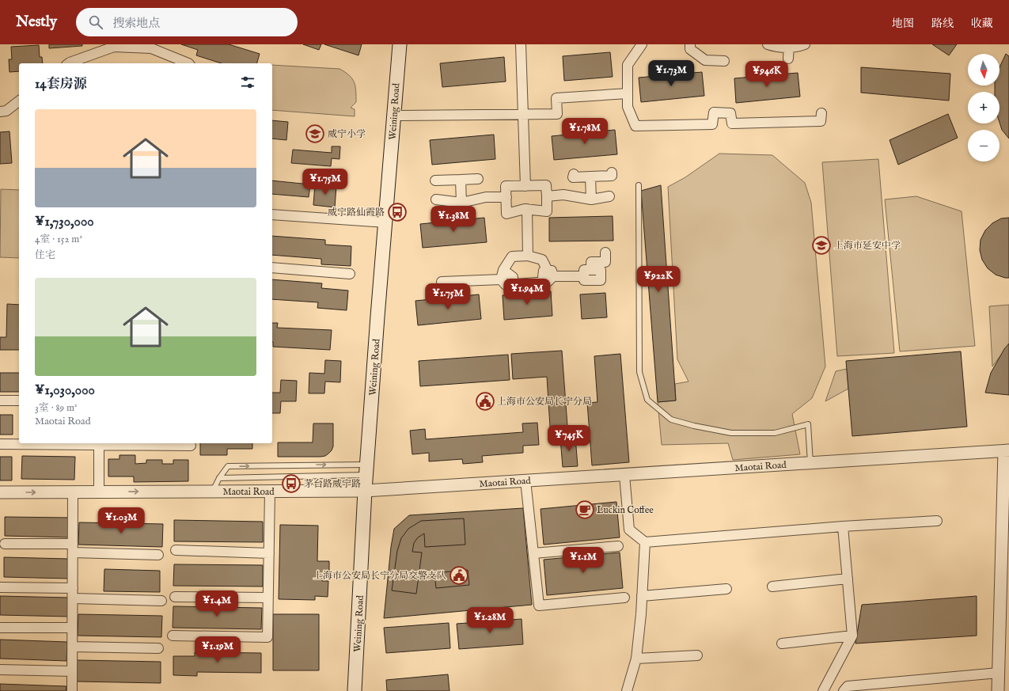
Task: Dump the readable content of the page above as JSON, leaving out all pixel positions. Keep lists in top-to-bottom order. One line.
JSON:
{"streets":{"main road":["Weining Road"],"street":["Maotai Road"]},"crossings":[["Weining Road","Maotai Road"]],"places":{"school or university":["威宁小学","上海市延安中学"],"bus stop":["威宁路仙霞路","茅台路威宁路"],"public building":["上海市公安局长宁分局","上海市公安局长宁分局交警支队"],"cafe":["Luckin Coffee"]},"north":"bottom","page":{"header":"Nestly","search":"搜索地点","nav":["地图","路线","收藏"],"map_buttons":["+","−"],"price":["¥1.73M","¥946K","¥1.78M","¥1.75M","¥1.38M","¥922K","¥1.94M","¥1.75M","¥745K","¥1.03M","¥1.1M","¥1.4M","¥1.28M","¥1.19M"],"heading":"14套房源","list":[{"name":"¥1,730,000","note":"4室 · 152 m² · 住宅"},{"name":"¥1,030,000","note":"3室 · 89 m² · Maotai Road"}]}}
